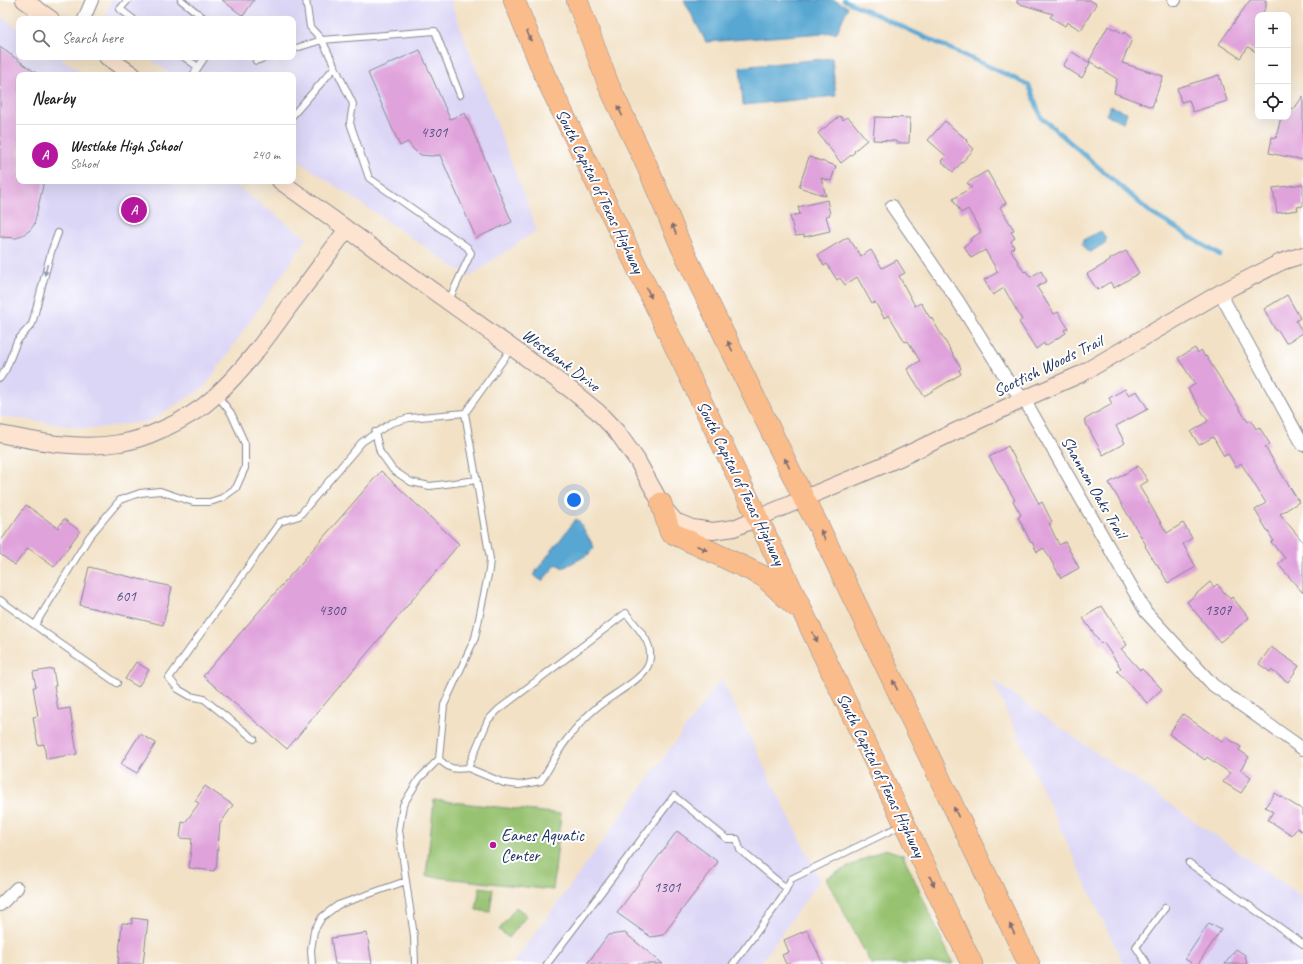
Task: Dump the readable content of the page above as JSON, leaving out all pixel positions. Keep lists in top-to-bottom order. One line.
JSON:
{"streets":{"highway":["South Capital of Texas Highway"],"street":["Westbank Drive","Scottish Woods Trail","Shannon Oaks Trail"]},"crossings":[["South Capital of Texas Highway","Westbank Drive"],["Westbank Drive","Scottish Woods Trail"],["Scottish Woods Trail","Shannon Oaks Trail"]],"places":["Eanes Aquatic Center"],"house_numbers":["4301","601","4300","1307","1301"],"page":{"map_buttons":["+","−"],"search":"Search here","heading":"Nearby","list":[{"mark":"A","name":"Westlake High School","note":"School","value":"240 m"}],"pins":"A"}}
